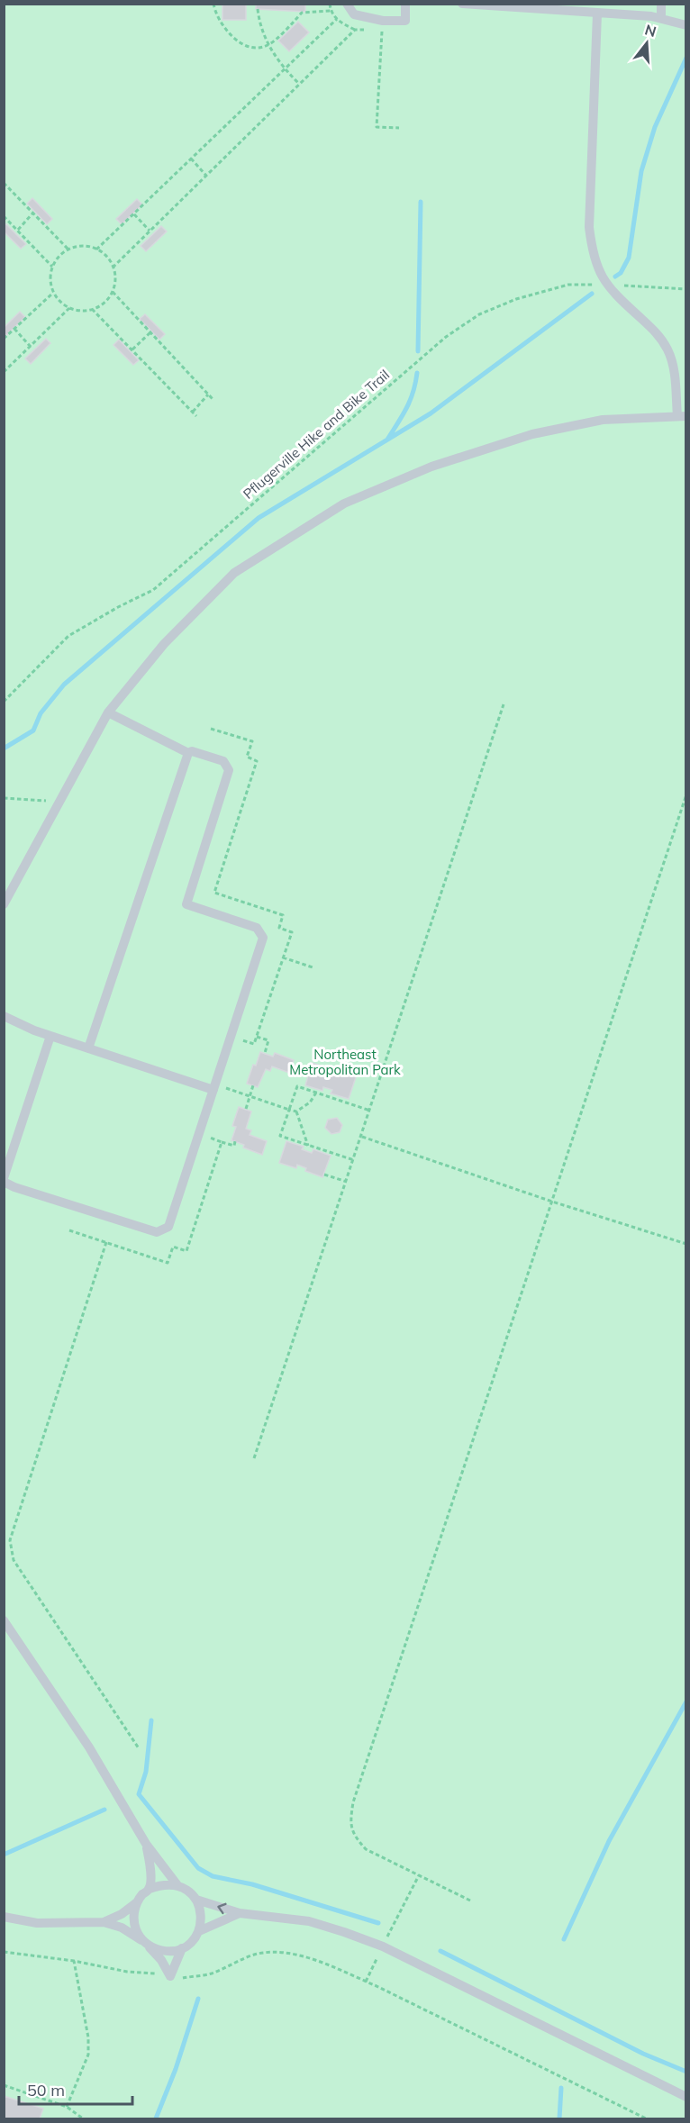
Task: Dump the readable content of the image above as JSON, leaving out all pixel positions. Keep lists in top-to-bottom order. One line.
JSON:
{"streets":{"path":["Pflugerville Hike and Bike Trail"]},"parks":["Northeast Metropolitan Park"],"scale_bar":"50 m","north":"top"}
